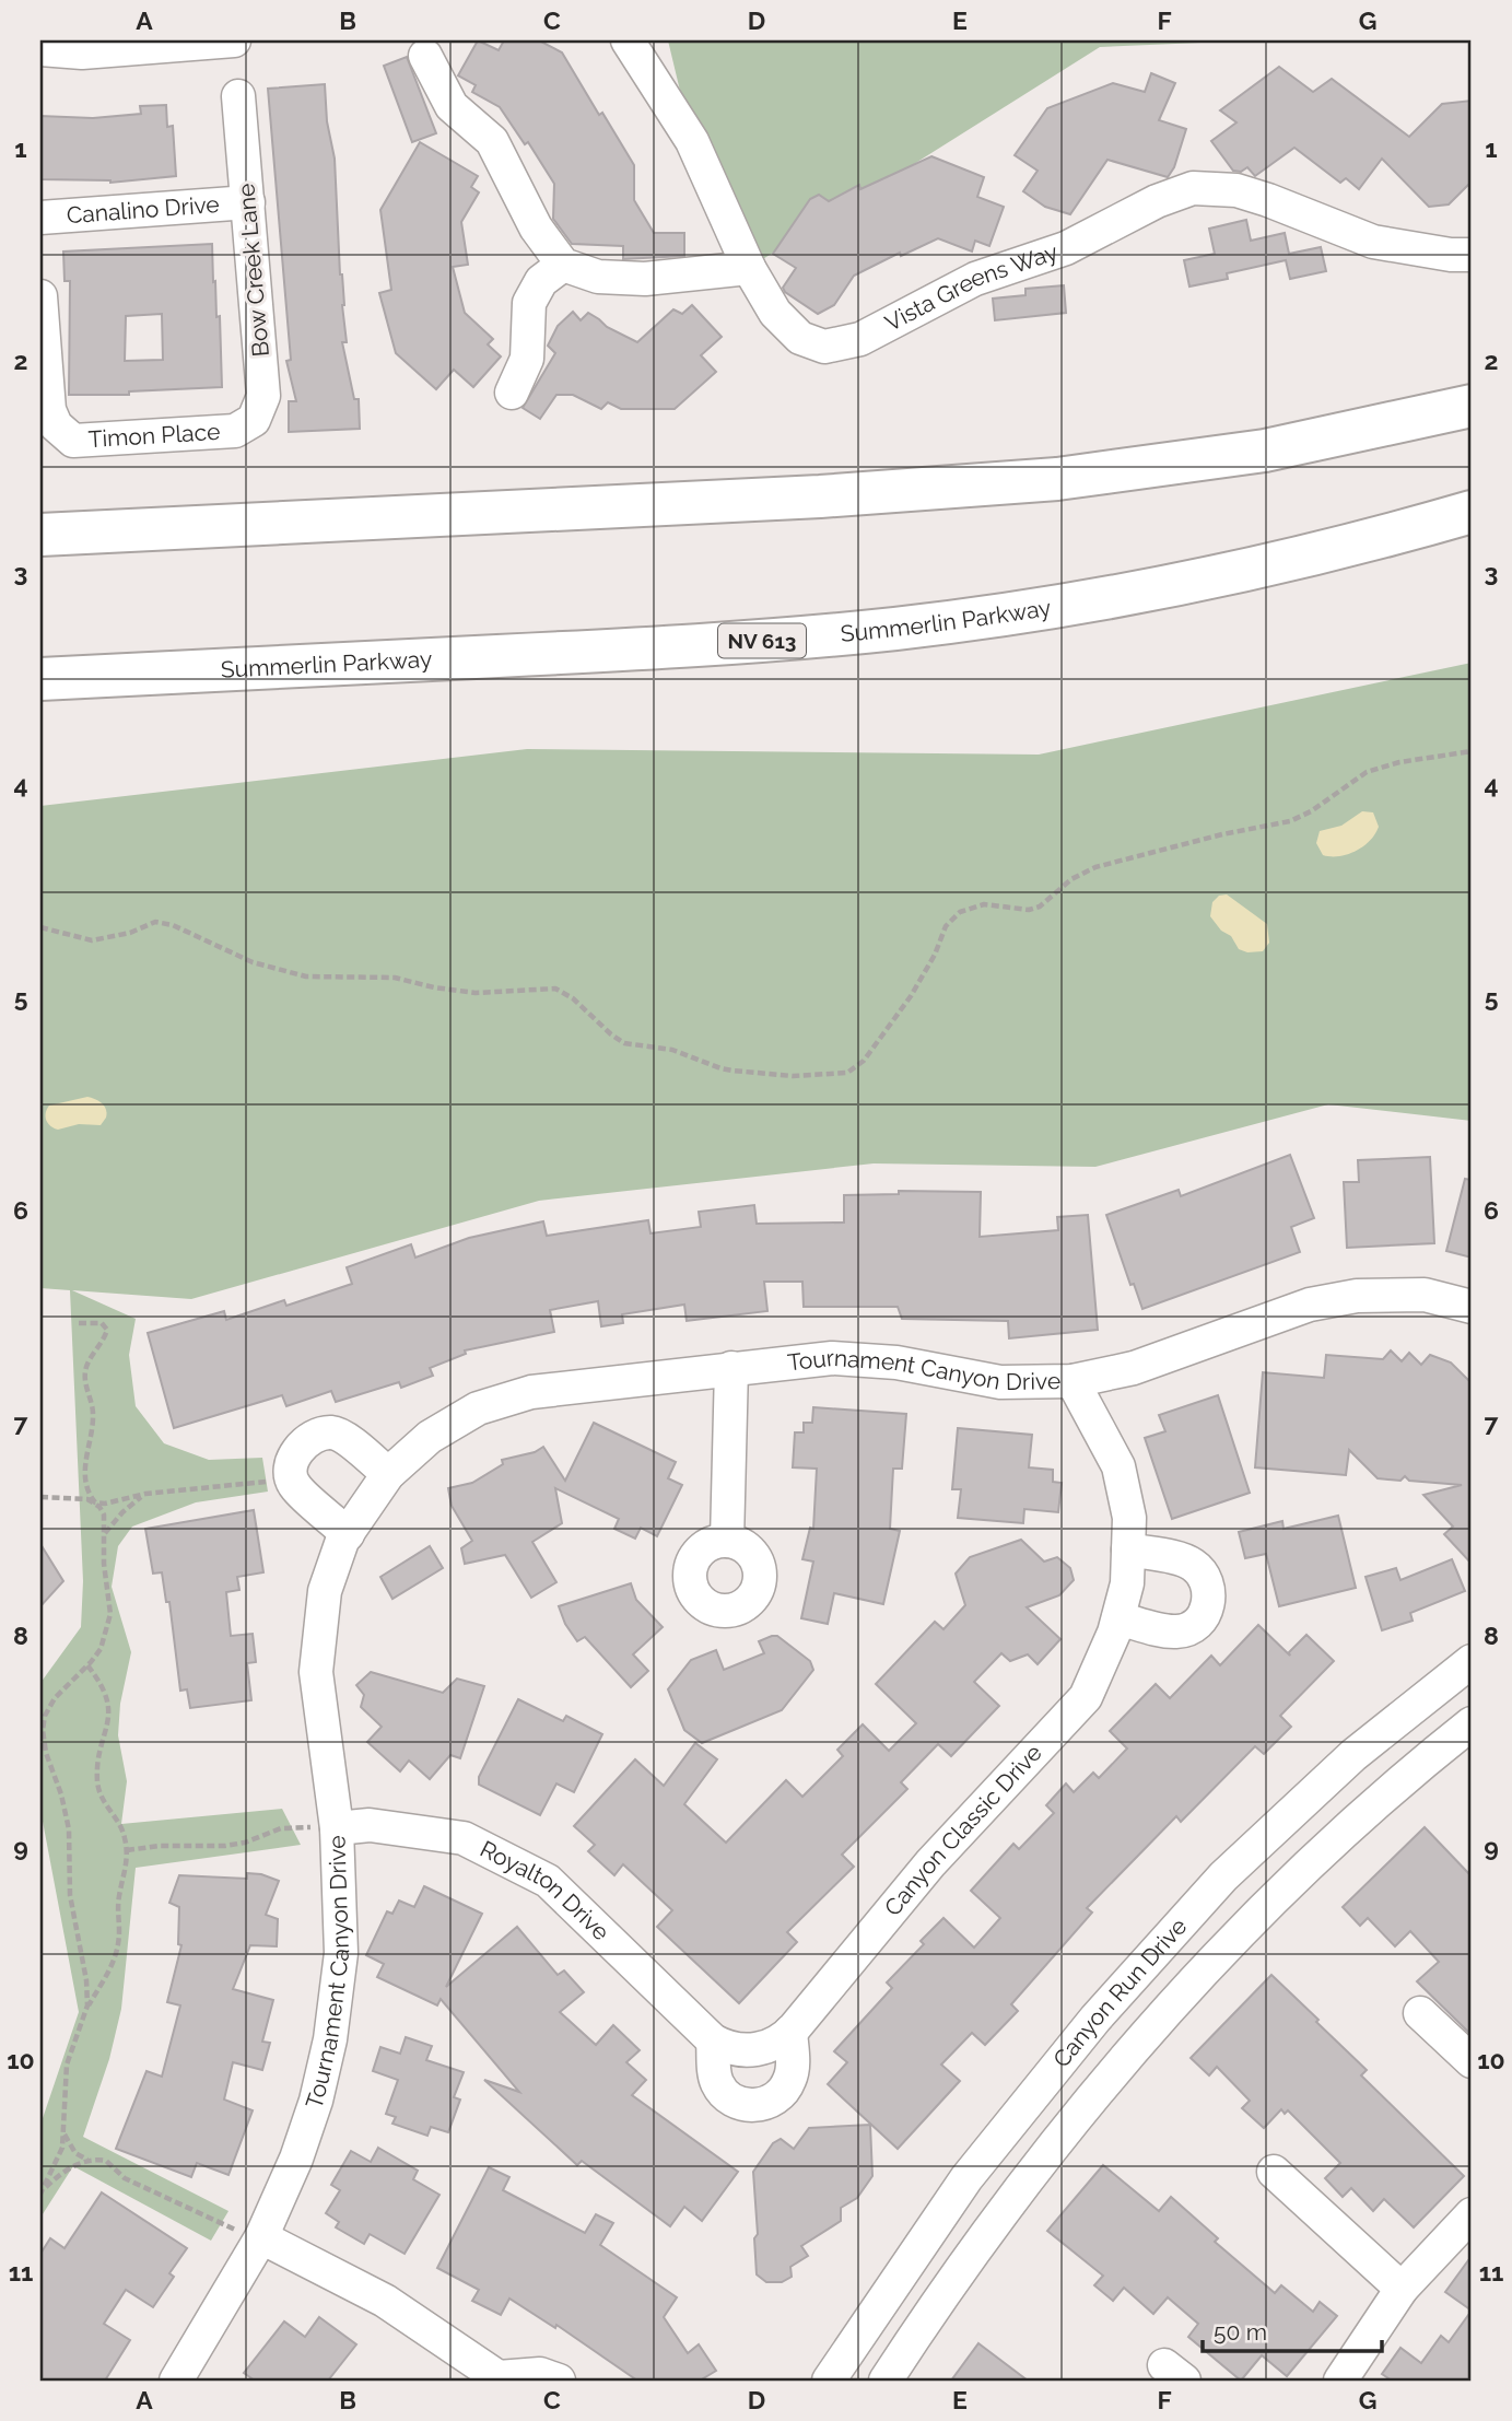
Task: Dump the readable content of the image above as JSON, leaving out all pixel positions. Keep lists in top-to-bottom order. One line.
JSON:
{"streets":{"highway":["Summerlin Parkway","NV 613"],"street":["Canalino Drive","Bow Creek Lane","Vista Greens Way","Timon Place","Tournament Canyon Drive","Canyon Classic Drive","Royalton Drive","Canyon Run Drive"]},"crossings":[["Canalino Drive","Bow Creek Lane"],["Bow Creek Lane","Timon Place"],["Tournament Canyon Drive","Canyon Classic Drive"],["Tournament Canyon Drive","Royalton Drive"],["Canyon Classic Drive","Royalton Drive"]],"scale_bar":"50 m","grid":{"columns":["A","B","C","D","E","F","G"],"rows":["1","2","3","4","5","6","7","8","9","10","11"]}}
